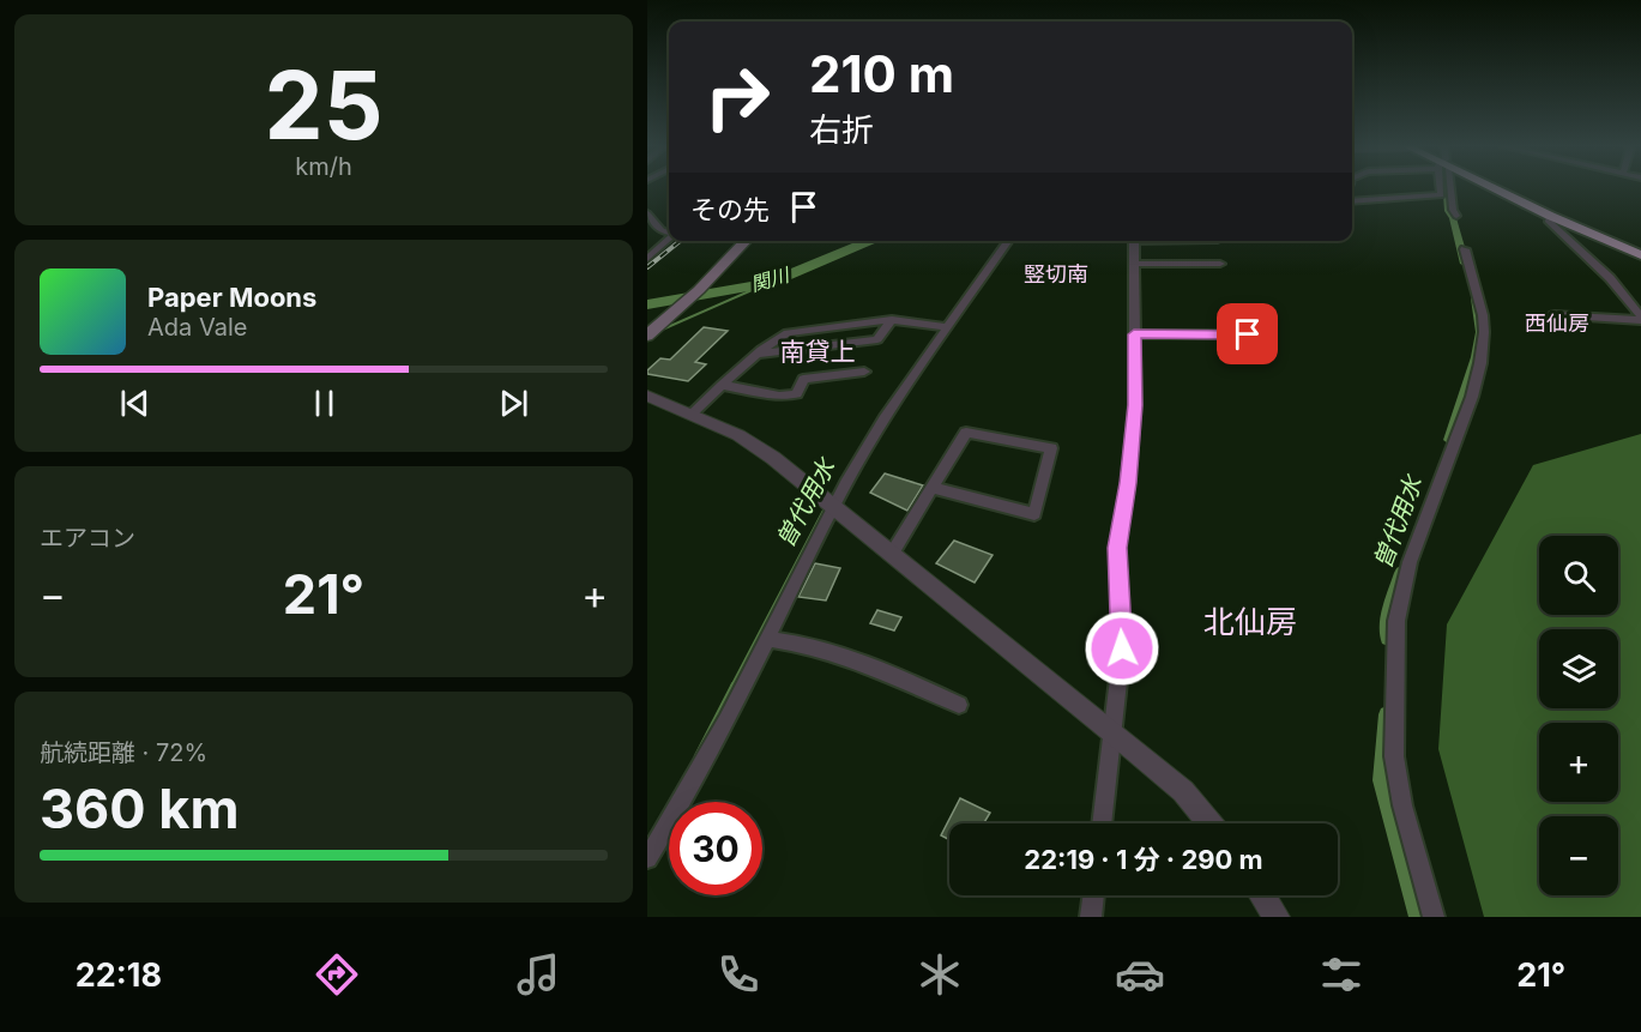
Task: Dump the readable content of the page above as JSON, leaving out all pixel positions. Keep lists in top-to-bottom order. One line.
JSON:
{"districts":["竪切南","西仙房","南貸上","北仙房"],"water":["関川","曽代用水"],"page":{"tile":[["25","km/h"],"エアコン",["航続距離 · 72%","360 km"]],"turn":["210 m","右折"],"then":"その先","song":["Paper Moons","Ada Vale"],"map_buttons":["+","−"],"heat":["−","21°","+"],"limit":"30","trip":"22:19 · 1 分 · 290 m","tabs":["22:18","21°"]}}
